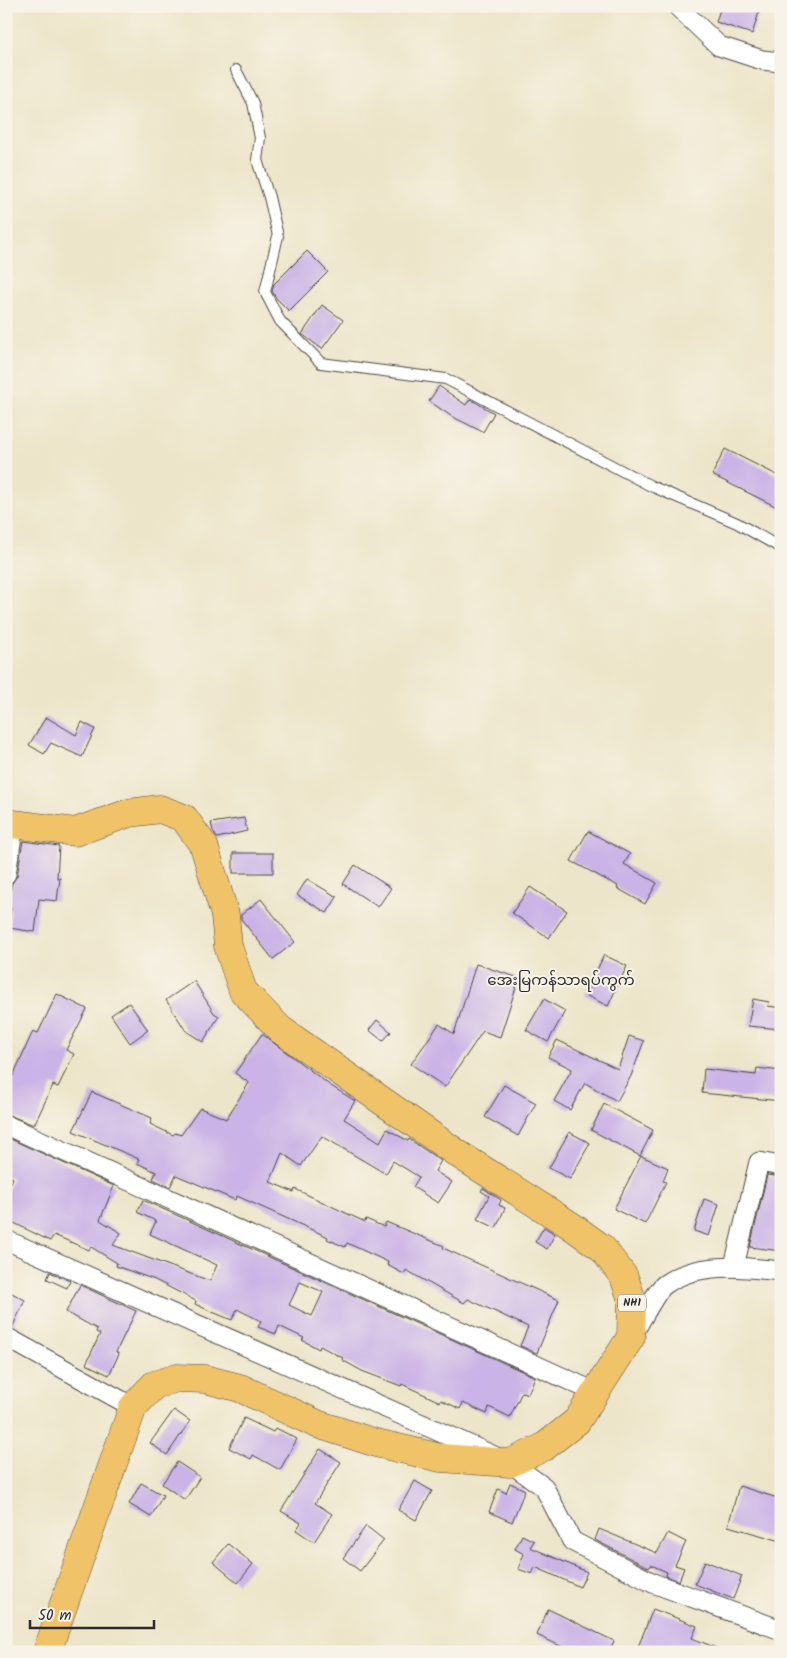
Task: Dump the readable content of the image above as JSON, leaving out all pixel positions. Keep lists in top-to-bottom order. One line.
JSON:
{"streets":{"highway":["NH1"]},"districts":["အေးမြကန်သာရပ်ကွက်"],"scale_bar":"50 m"}
